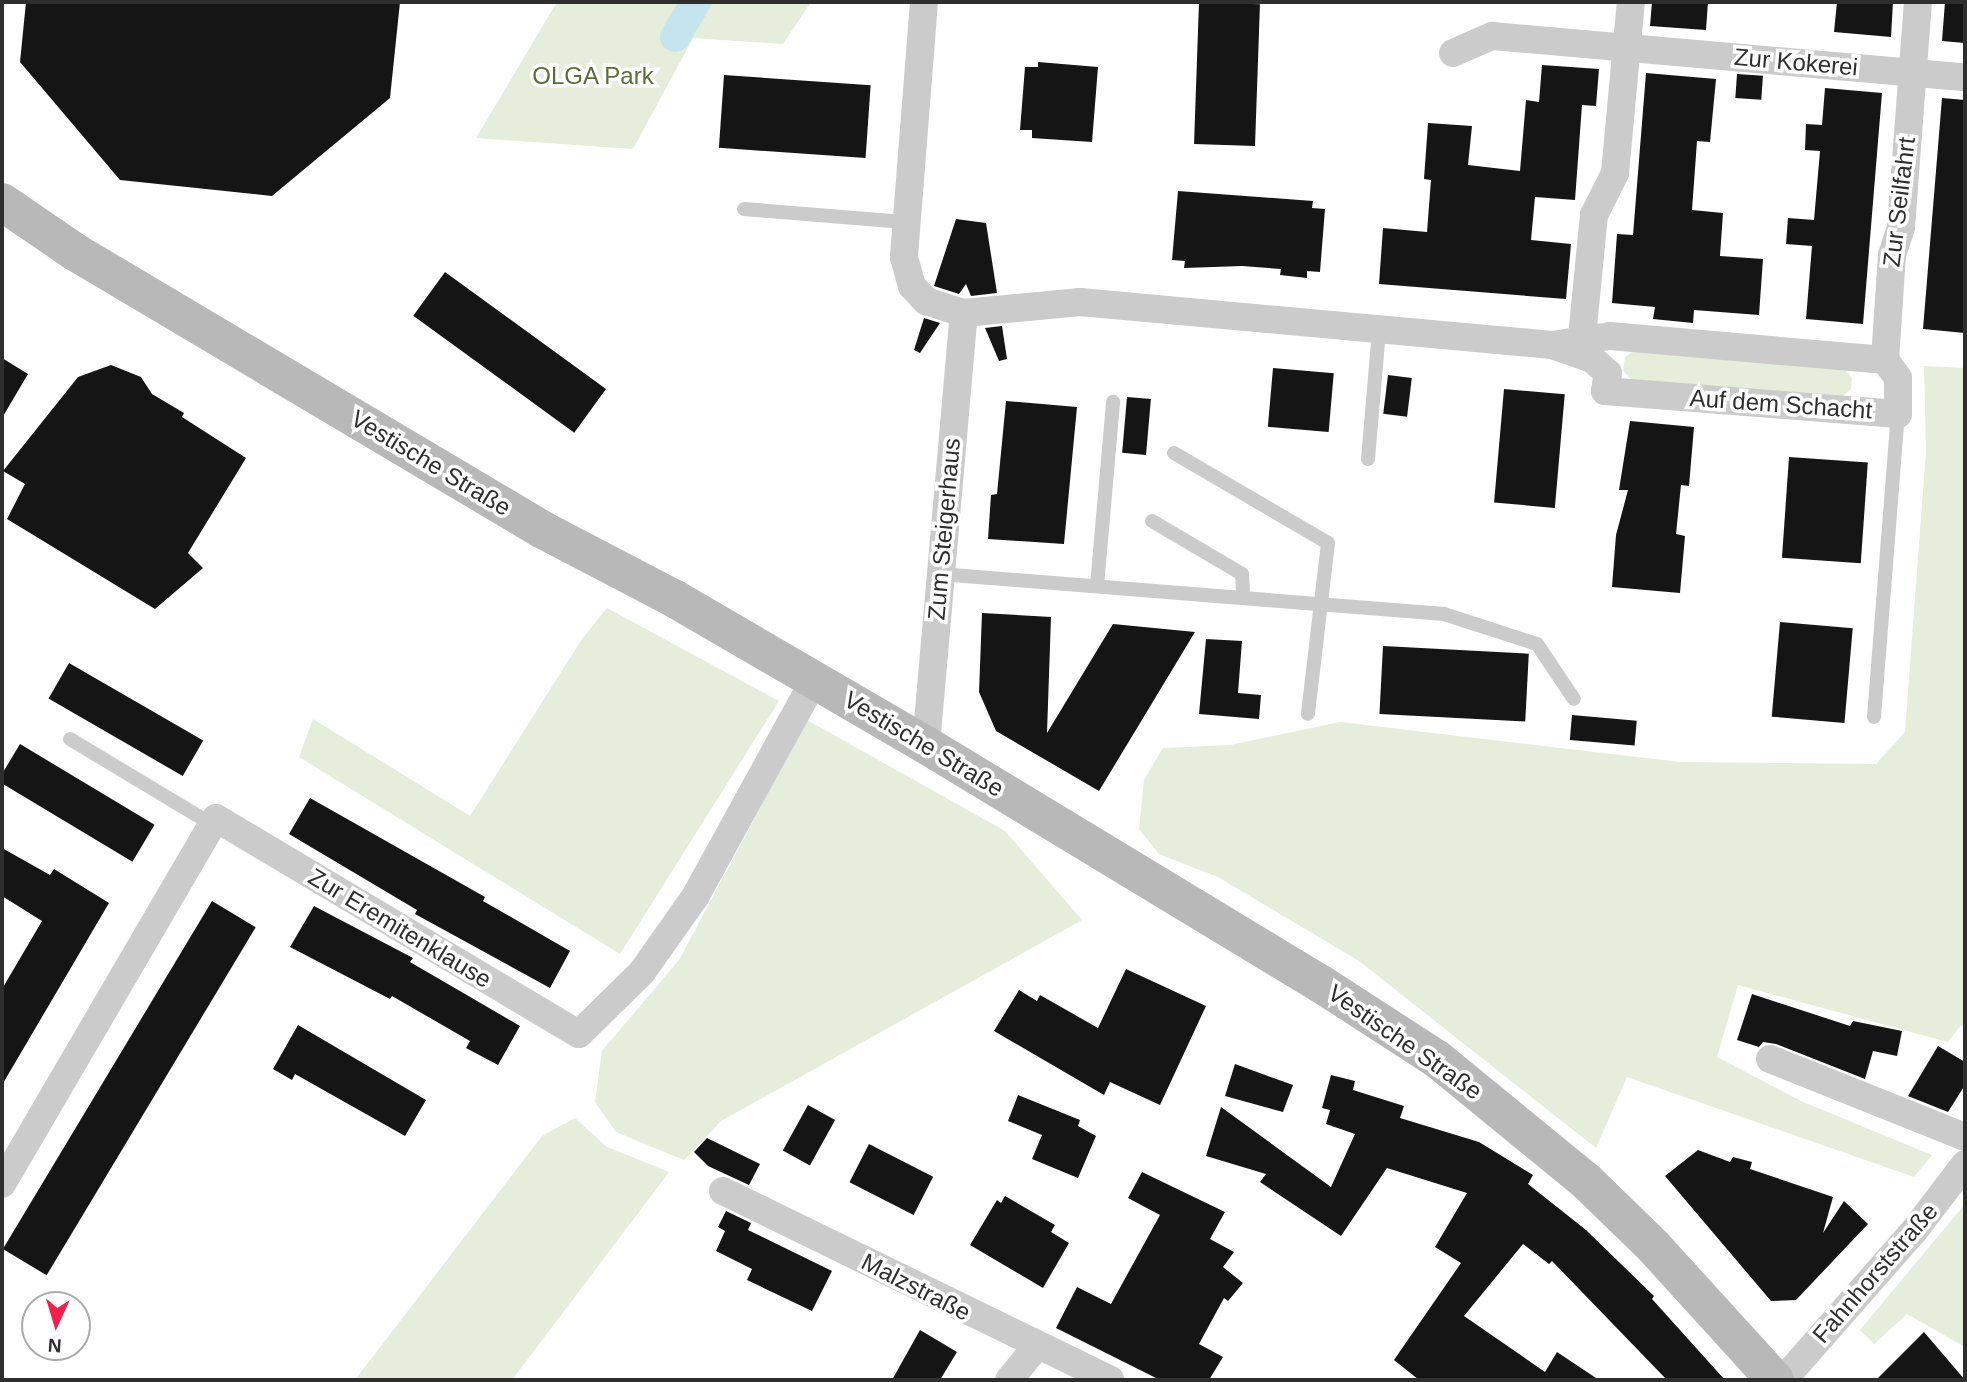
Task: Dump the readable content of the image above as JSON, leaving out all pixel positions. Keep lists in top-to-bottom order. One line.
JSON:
{"streets":{"street":["Zur Kokerei","Zur Seilfahrt","Auf dem Schacht","Vestische Straße","Zum Steigerhaus","Zur Eremitenklause","Fahnhorststraße","Malzstraße"]},"crossings":[["Zur Kokerei","Zur Seilfahrt"],["Zur Seilfahrt","Auf dem Schacht"],["Auf dem Schacht","Zum Steigerhaus"],["Vestische Straße","Zum Steigerhaus"],["Vestische Straße","Zur Eremitenklause"]],"parks":["OLGA Park"],"north":"bottom"}
